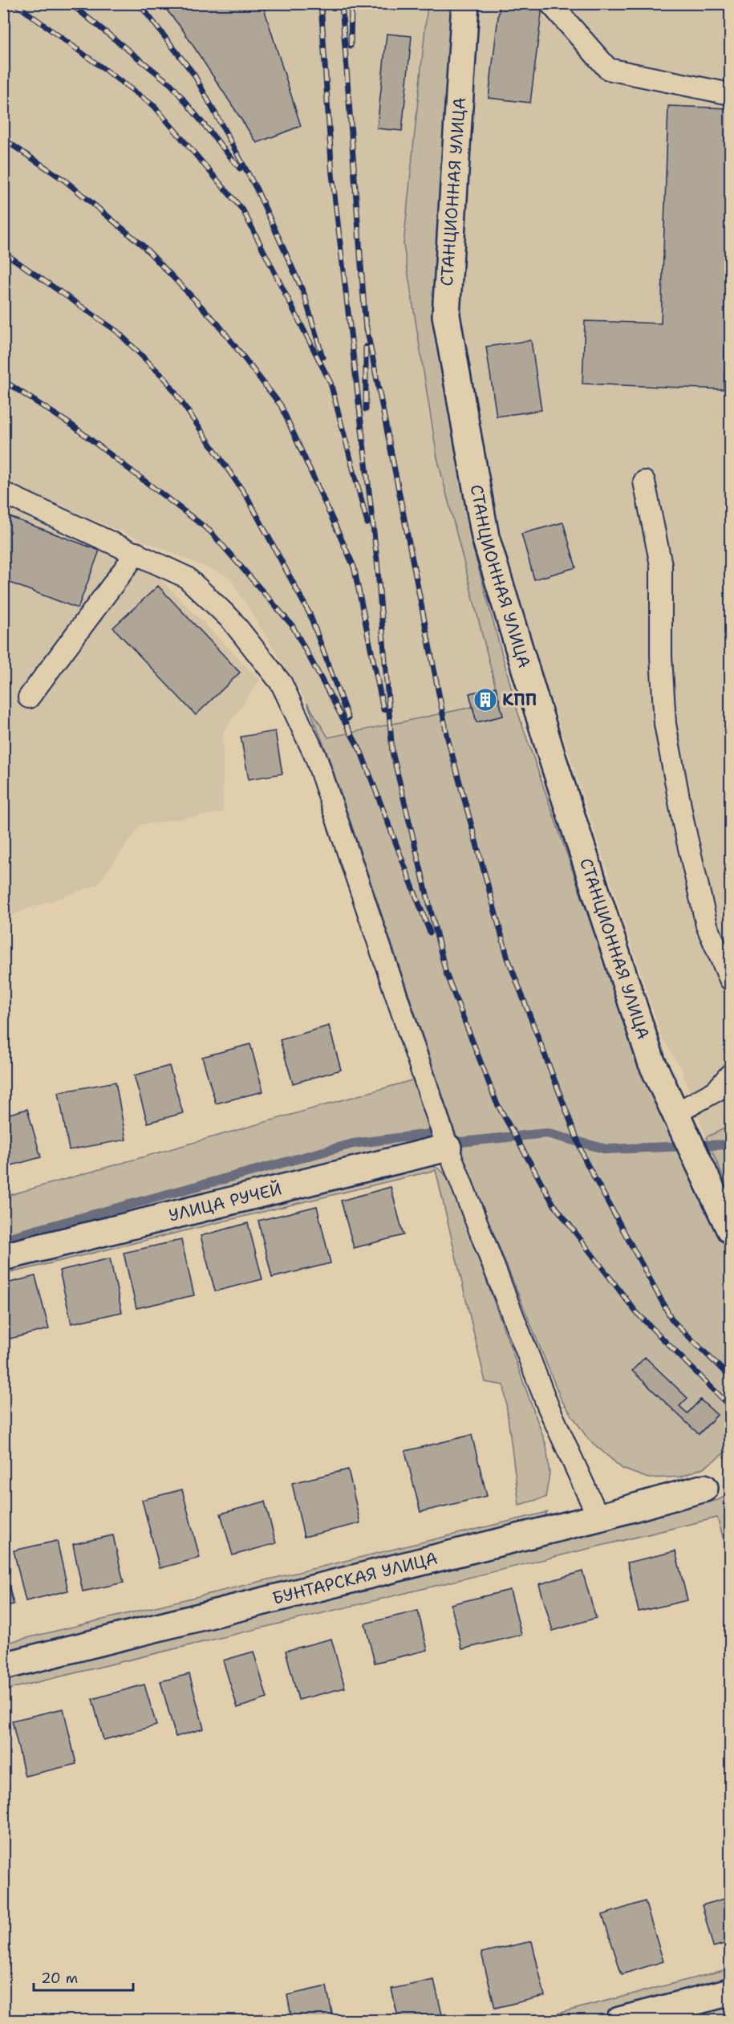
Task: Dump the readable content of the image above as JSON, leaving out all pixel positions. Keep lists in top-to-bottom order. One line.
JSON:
{"streets":{"street":["СТАНЦИОННАЯ УЛИЦА","УЛИЦА РУЧЕЙ","БУНТАРСКАЯ УЛИЦА"]},"places":{"building":["КПП"]},"scale_bar":"20 m"}
